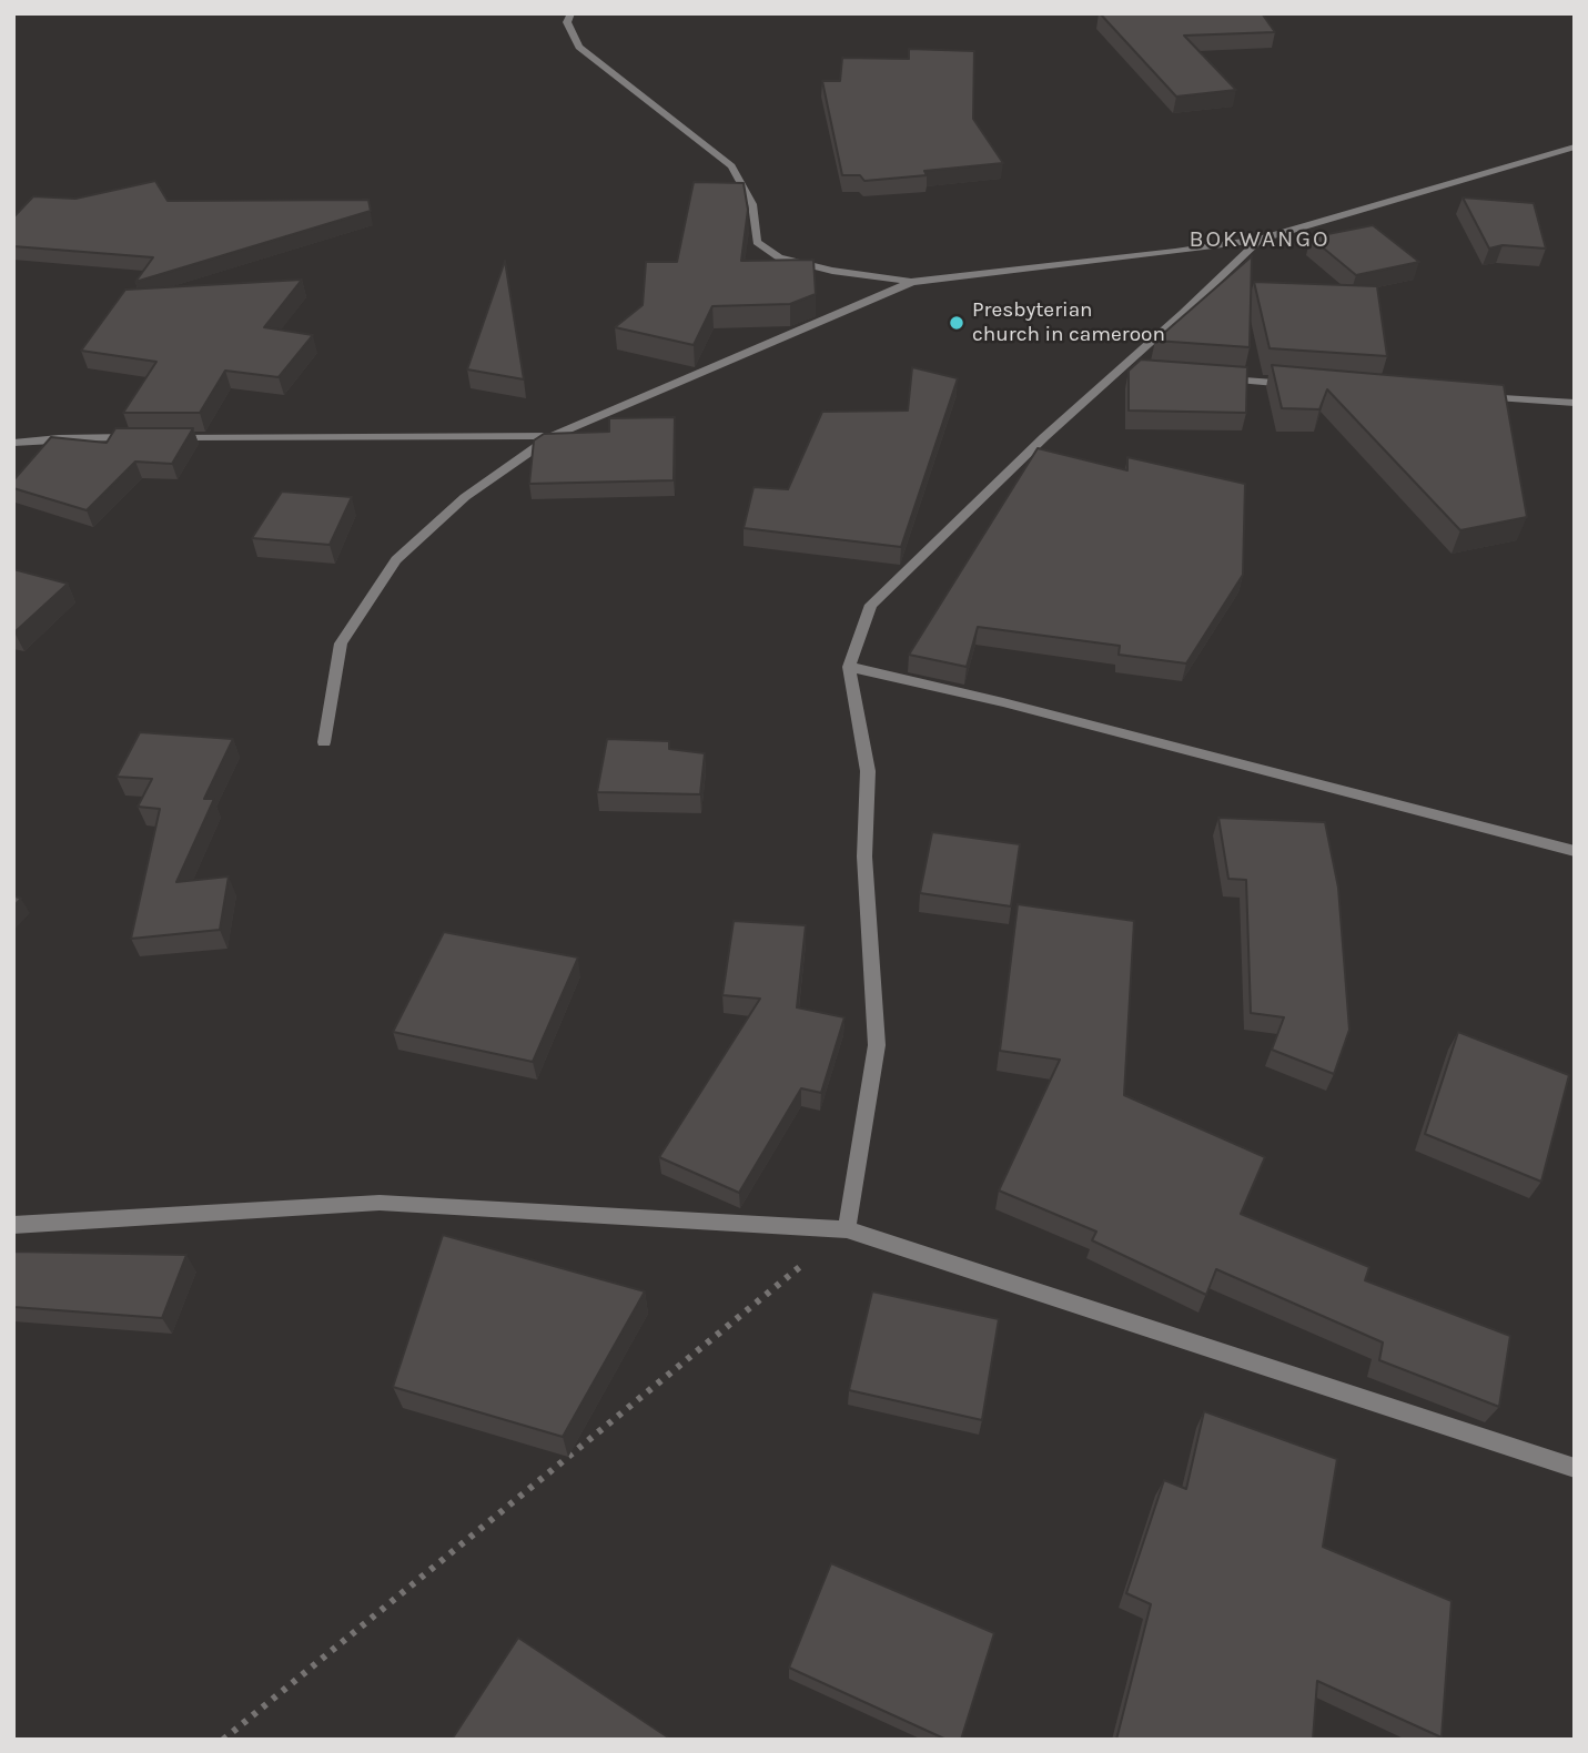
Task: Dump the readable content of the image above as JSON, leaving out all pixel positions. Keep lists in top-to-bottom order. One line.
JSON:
{"districts":["BOKWANGO"],"places":["Presbyterian church in cameroon"]}
